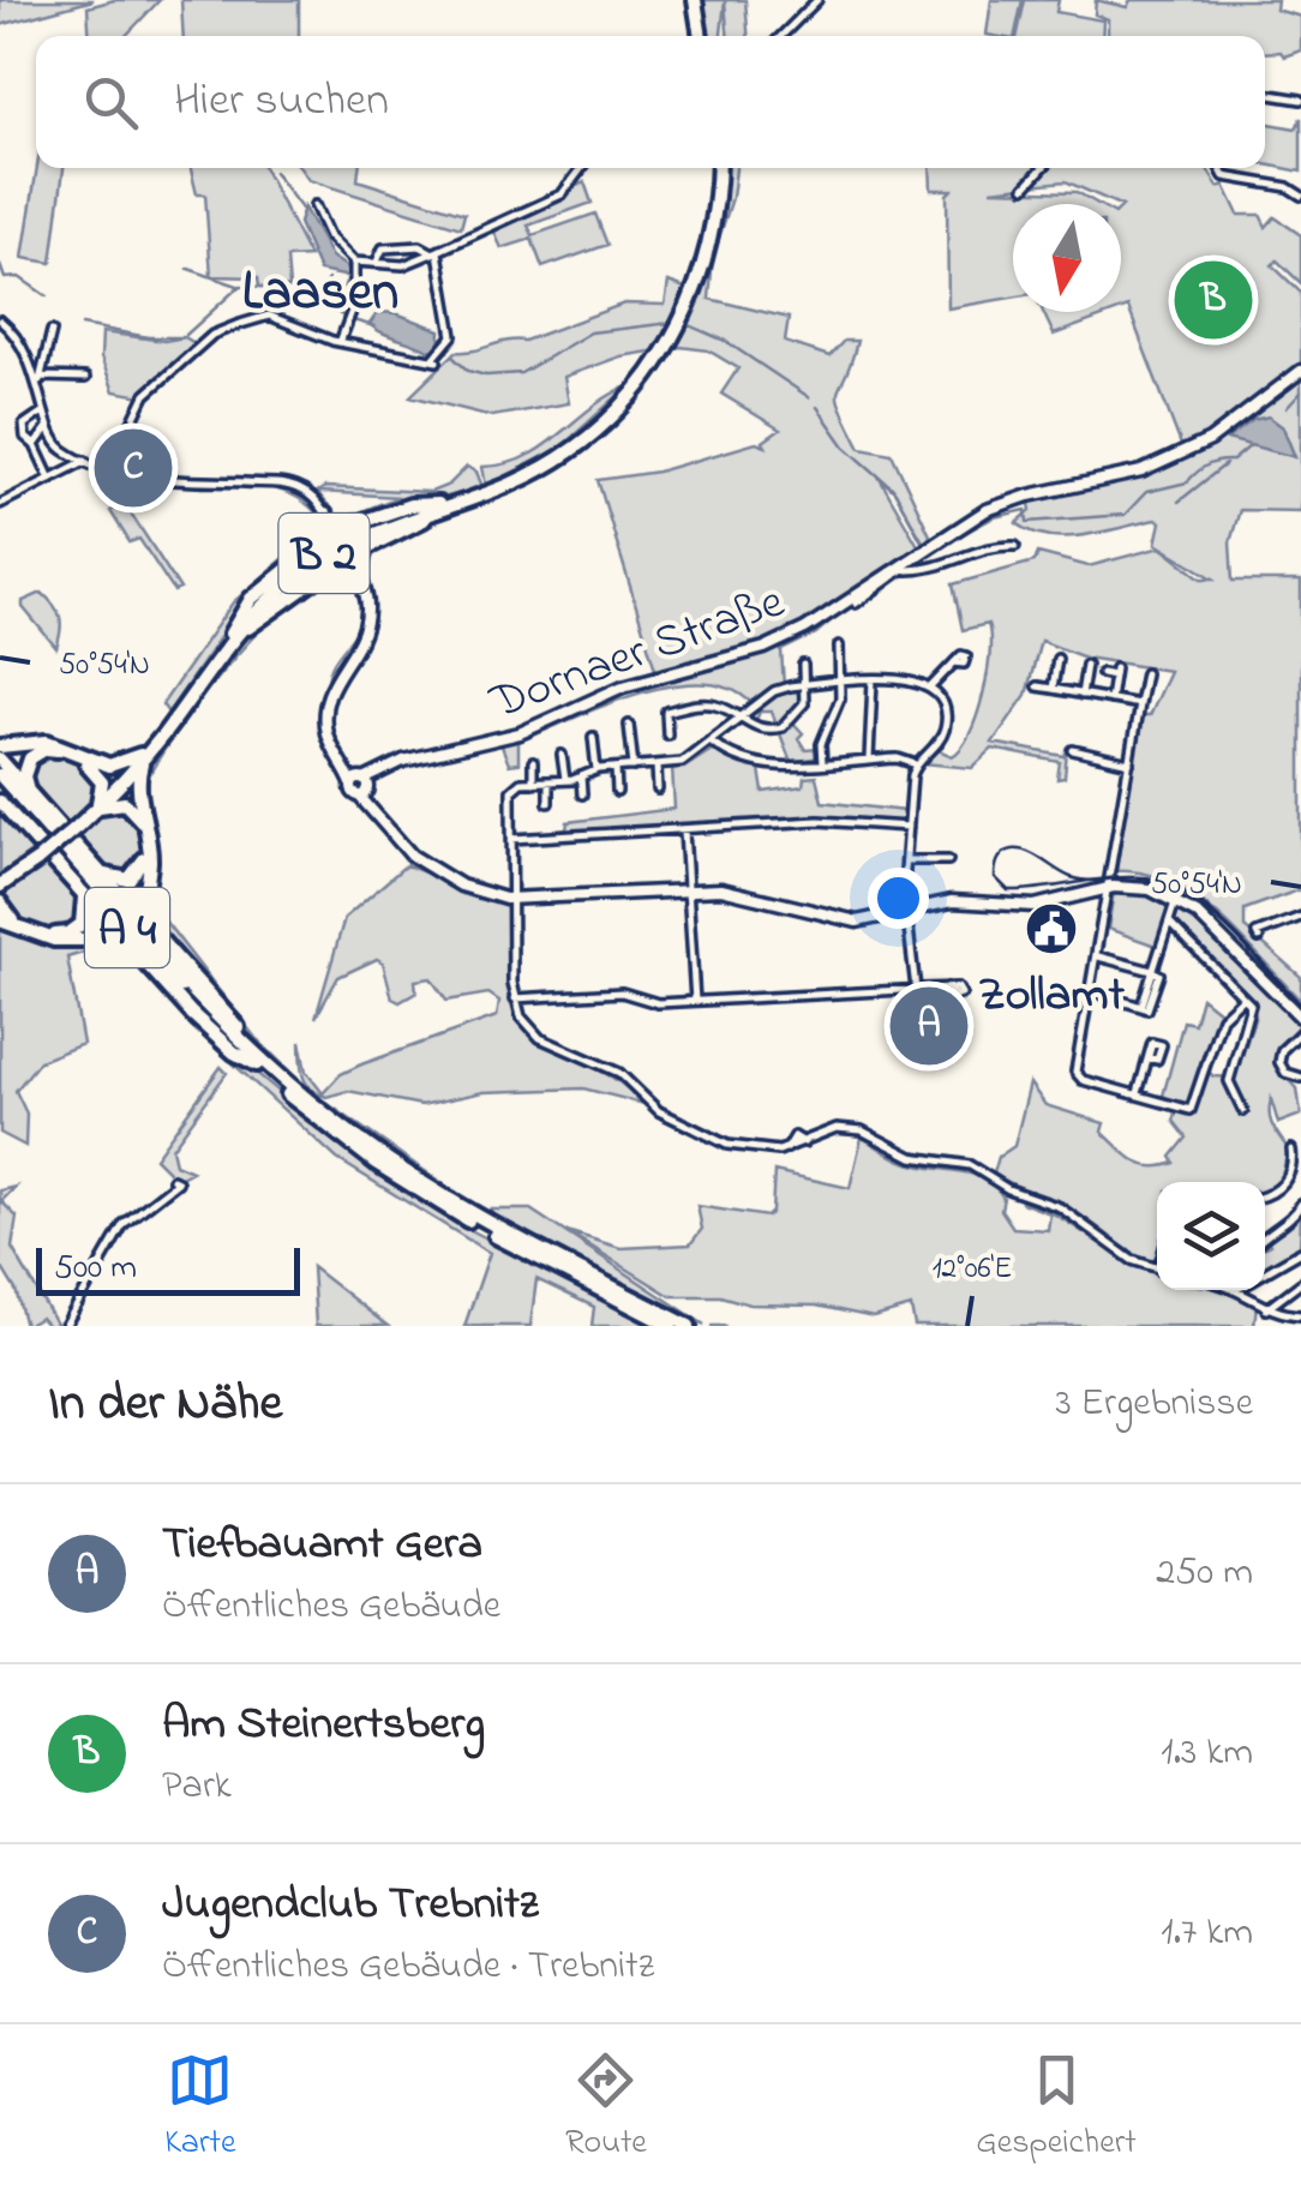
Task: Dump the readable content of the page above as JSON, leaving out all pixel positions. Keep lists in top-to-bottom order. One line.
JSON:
{"streets":{"highway":["B 2","A 4"],"main road":["Dornaer Straße"]},"districts":["Laasen"],"places":{"public building":["Zollamt"]},"scale_bar":"500 m","north":"bottom","page":{"search":"Hier suchen","pins":["B","C","A"],"scale":"500 m","heading":["In der Nähe","3 Ergebnisse"],"list":[{"mark":"A","name":"Tiefbauamt Gera","note":"Öffentliches Gebäude","value":"250 m"},{"mark":"B","name":"Am Steinertsberg","note":"Park","value":"1.3 km"},{"mark":"C","name":"Jugendclub Trebnitz","note":"Öffentliches Gebäude · Trebnitz","value":"1.7 km"}],"nav":["Karte","Route","Gespeichert"]},"coordinates":["50°54'N","12°06'E"]}
